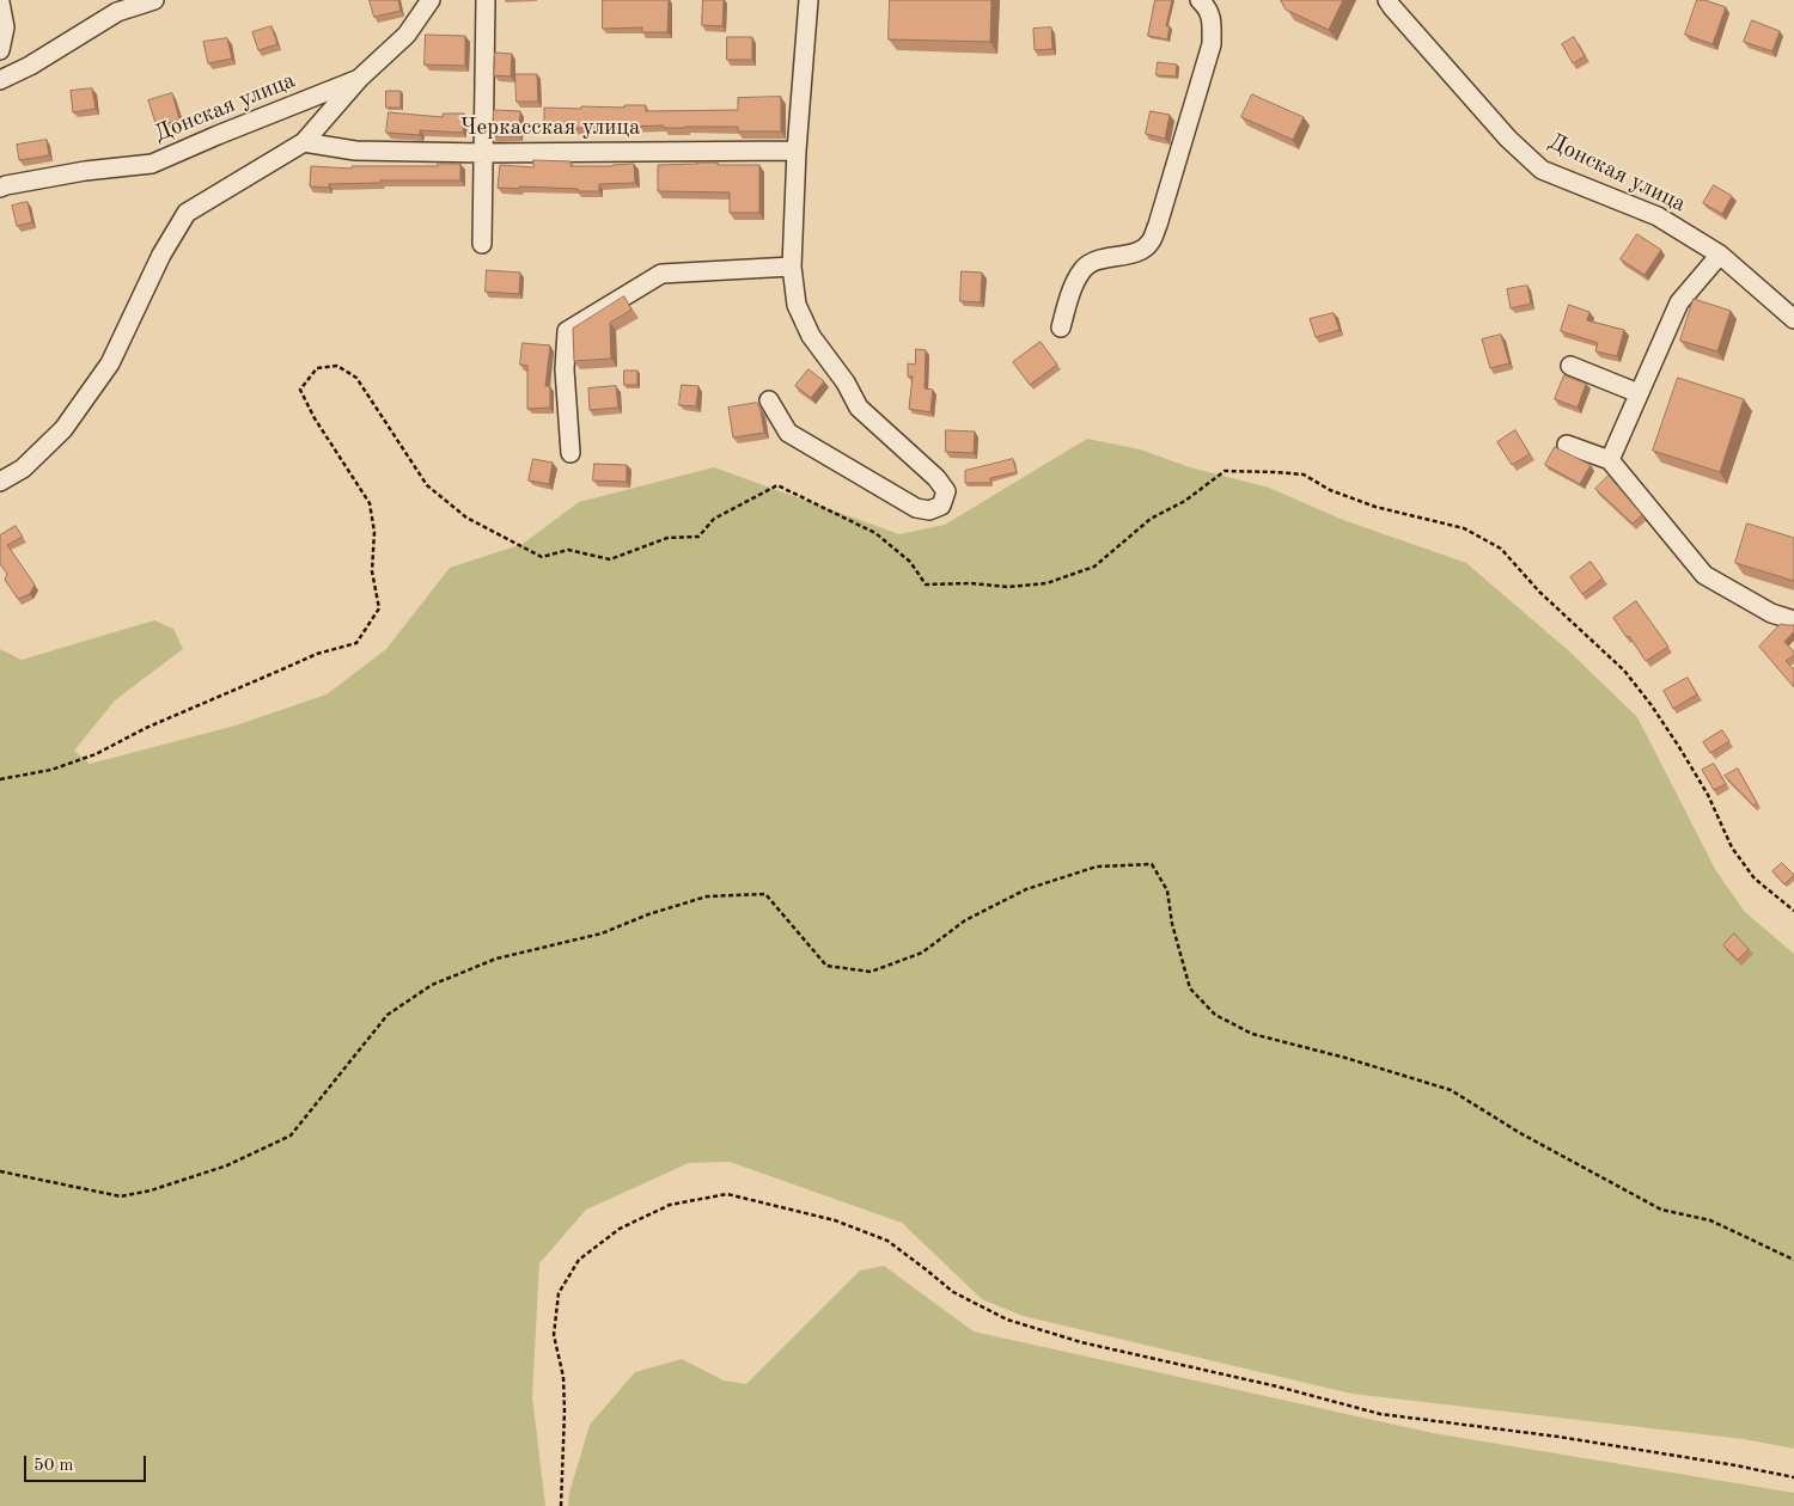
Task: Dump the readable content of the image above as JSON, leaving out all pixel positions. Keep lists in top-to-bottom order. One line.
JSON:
{"streets":{"street":["Донская улица","Черкасская улица"]},"scale_bar":"50 m"}
